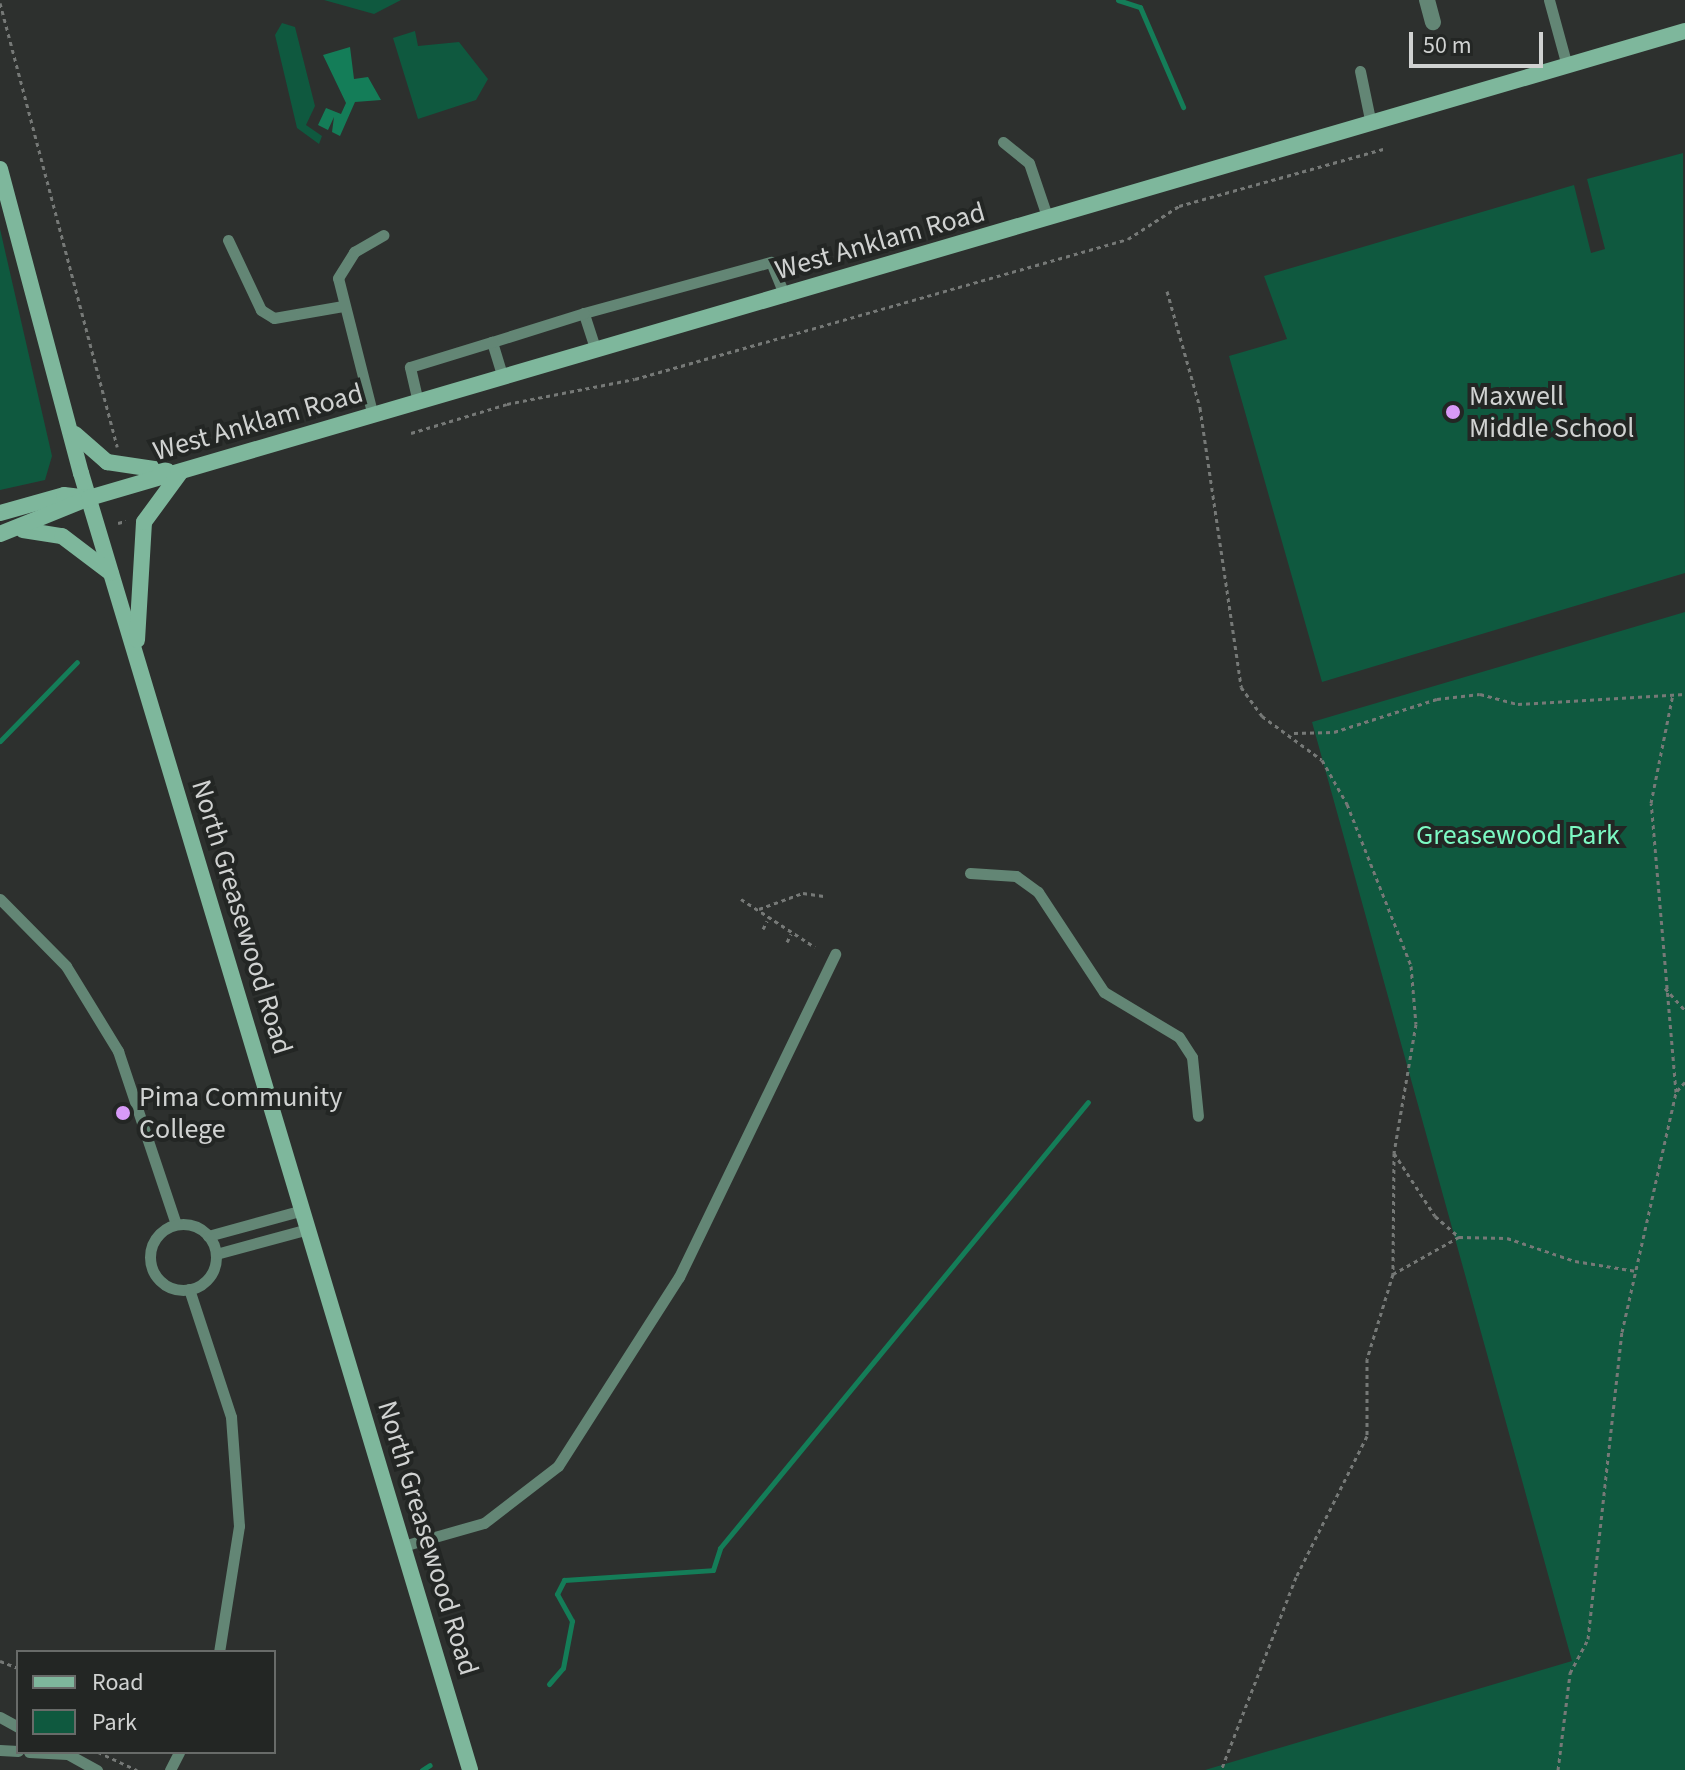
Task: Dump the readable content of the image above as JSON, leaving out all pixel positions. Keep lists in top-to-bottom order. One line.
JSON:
{"streets":{"main road":["West Anklam Road","North Greasewood Road"]},"crossings":[["West Anklam Road","North Greasewood Road"]],"parks":["Greasewood Park"],"places":["Maxwell Middle School","Pima Community College"],"legend":["Road","Park"],"scale_bar":"50 m"}
